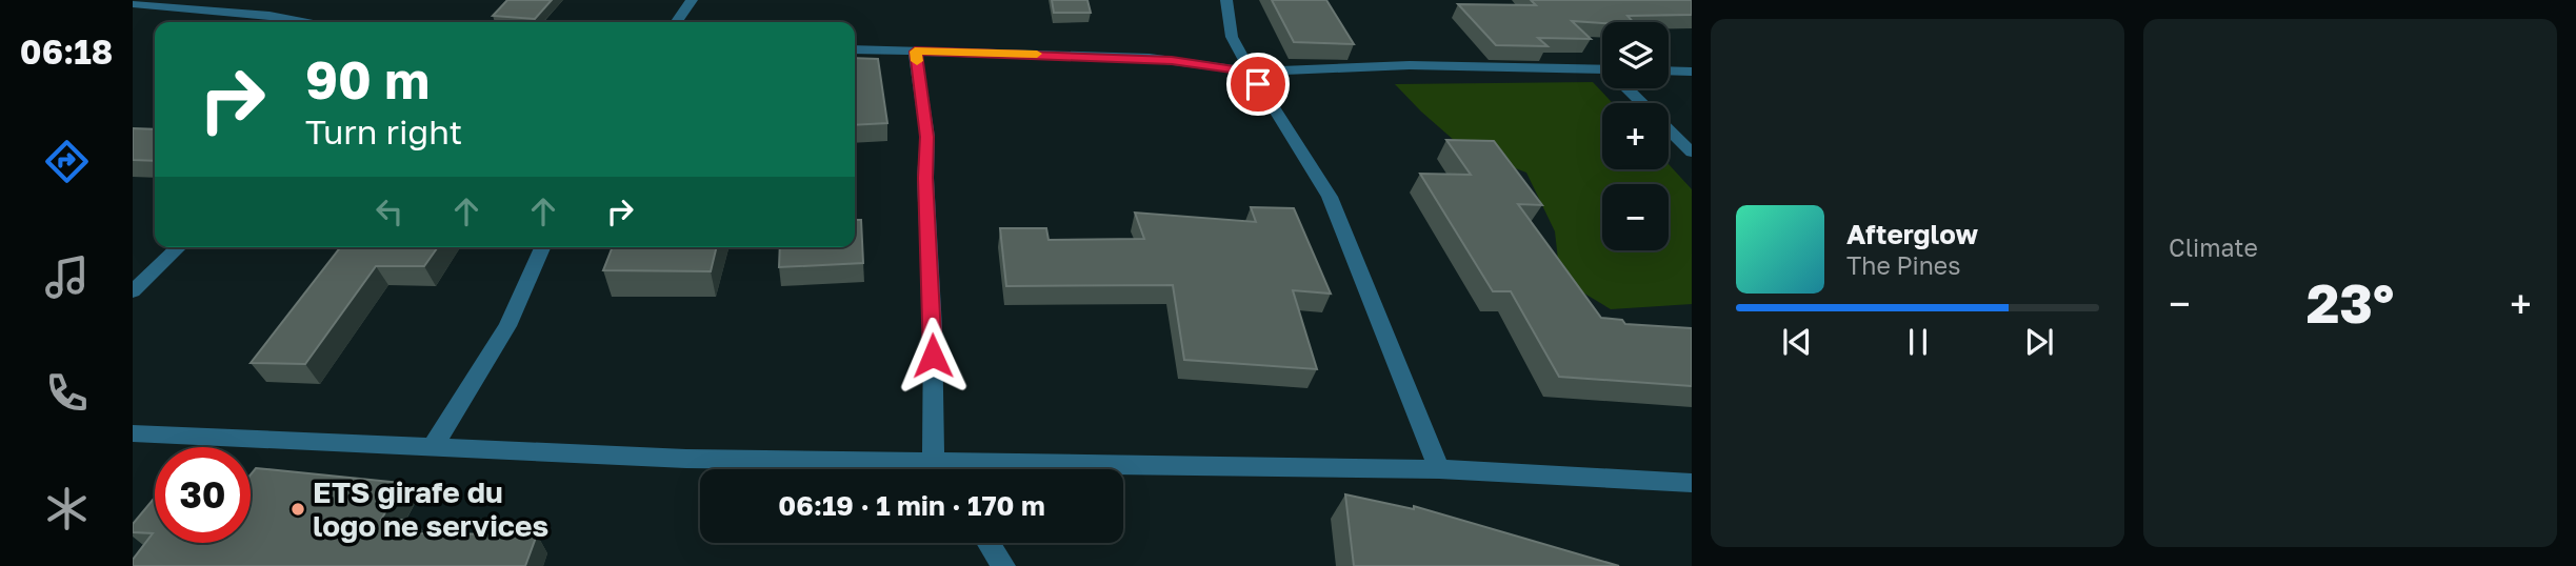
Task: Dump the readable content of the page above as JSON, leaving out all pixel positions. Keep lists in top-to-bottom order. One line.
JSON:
{"places":["ETS girafe du logo ne services"],"page":{"tabs":"06:18","tile":"Climate","map_buttons":["+","−"],"turn":["90 m","Turn right"],"song":["Afterglow","The Pines"],"heat":["−","23°","+"],"limit":"30","trip":"06:19 · 1 min · 170 m"}}
